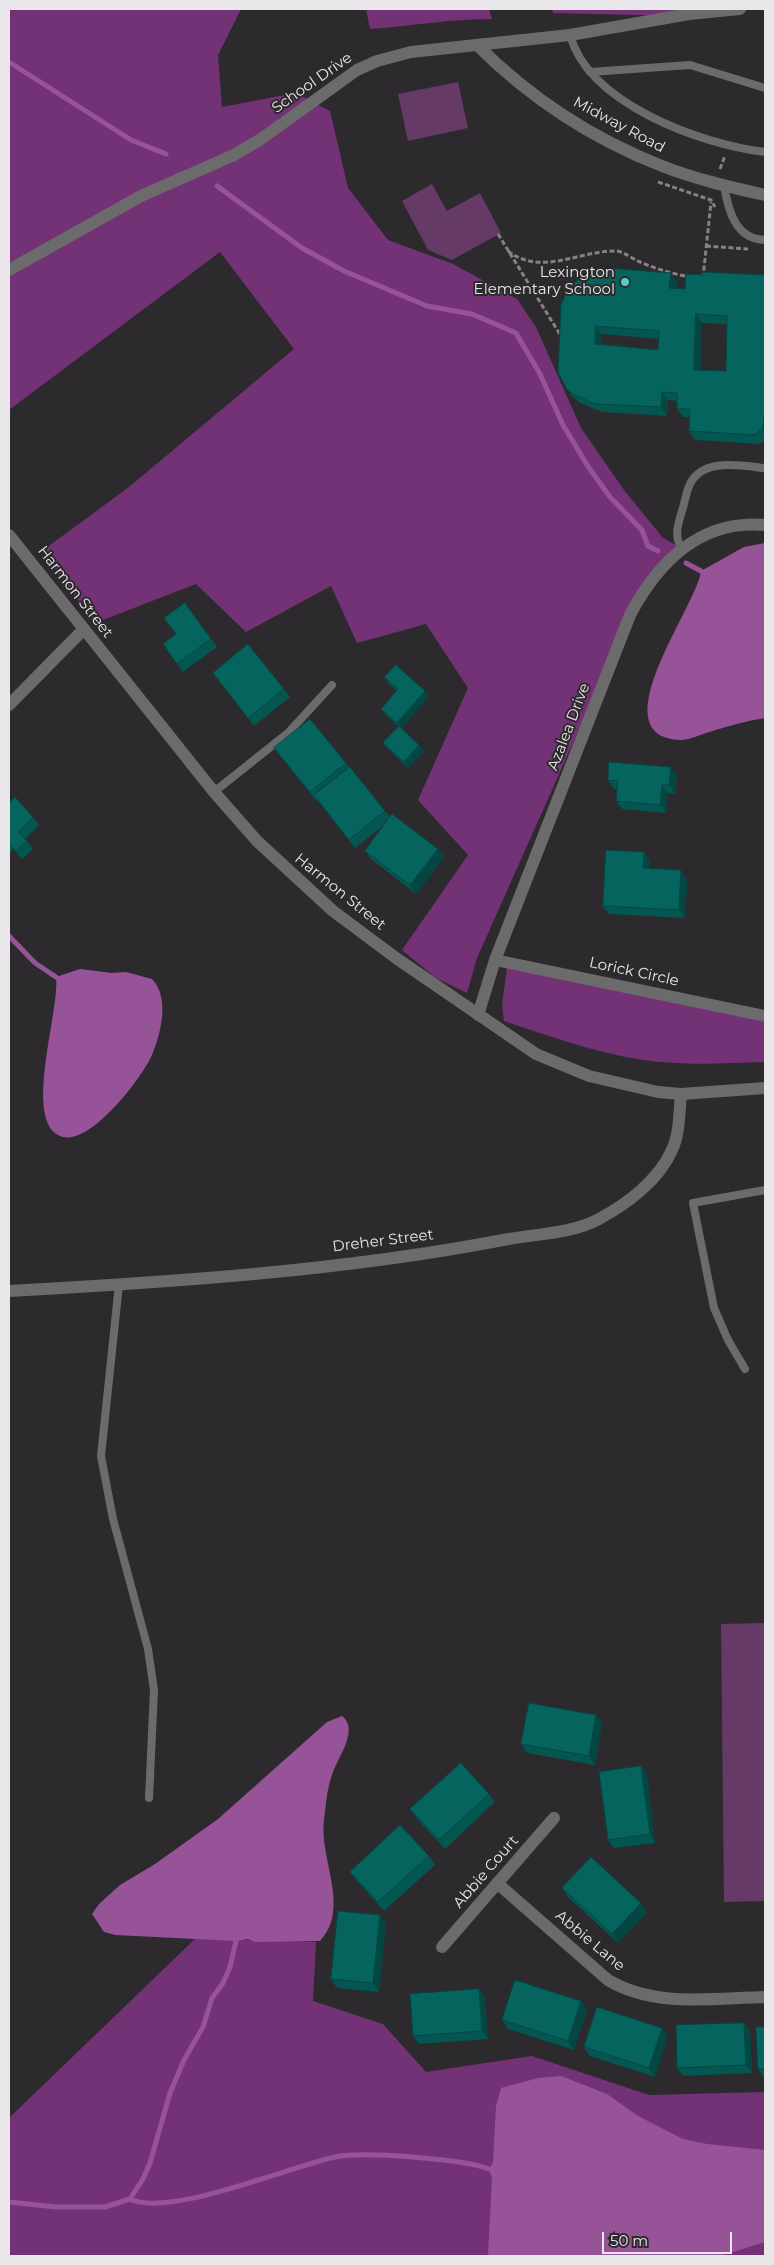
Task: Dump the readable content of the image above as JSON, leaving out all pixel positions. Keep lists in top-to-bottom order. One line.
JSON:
{"streets":{"street":["School Drive","Midway Road","Harmon Street","Azalea Drive","Lorick Circle","Dreher Street","Abbie Court","Abbie Lane"]},"crossings":[["School Drive","Midway Road"],["Harmon Street","Azalea Drive"],["Harmon Street","Dreher Street"],["Azalea Drive","Lorick Circle"],["Abbie Court","Abbie Lane"]],"places":["Lexington Elementary School"],"scale_bar":"50 m"}
